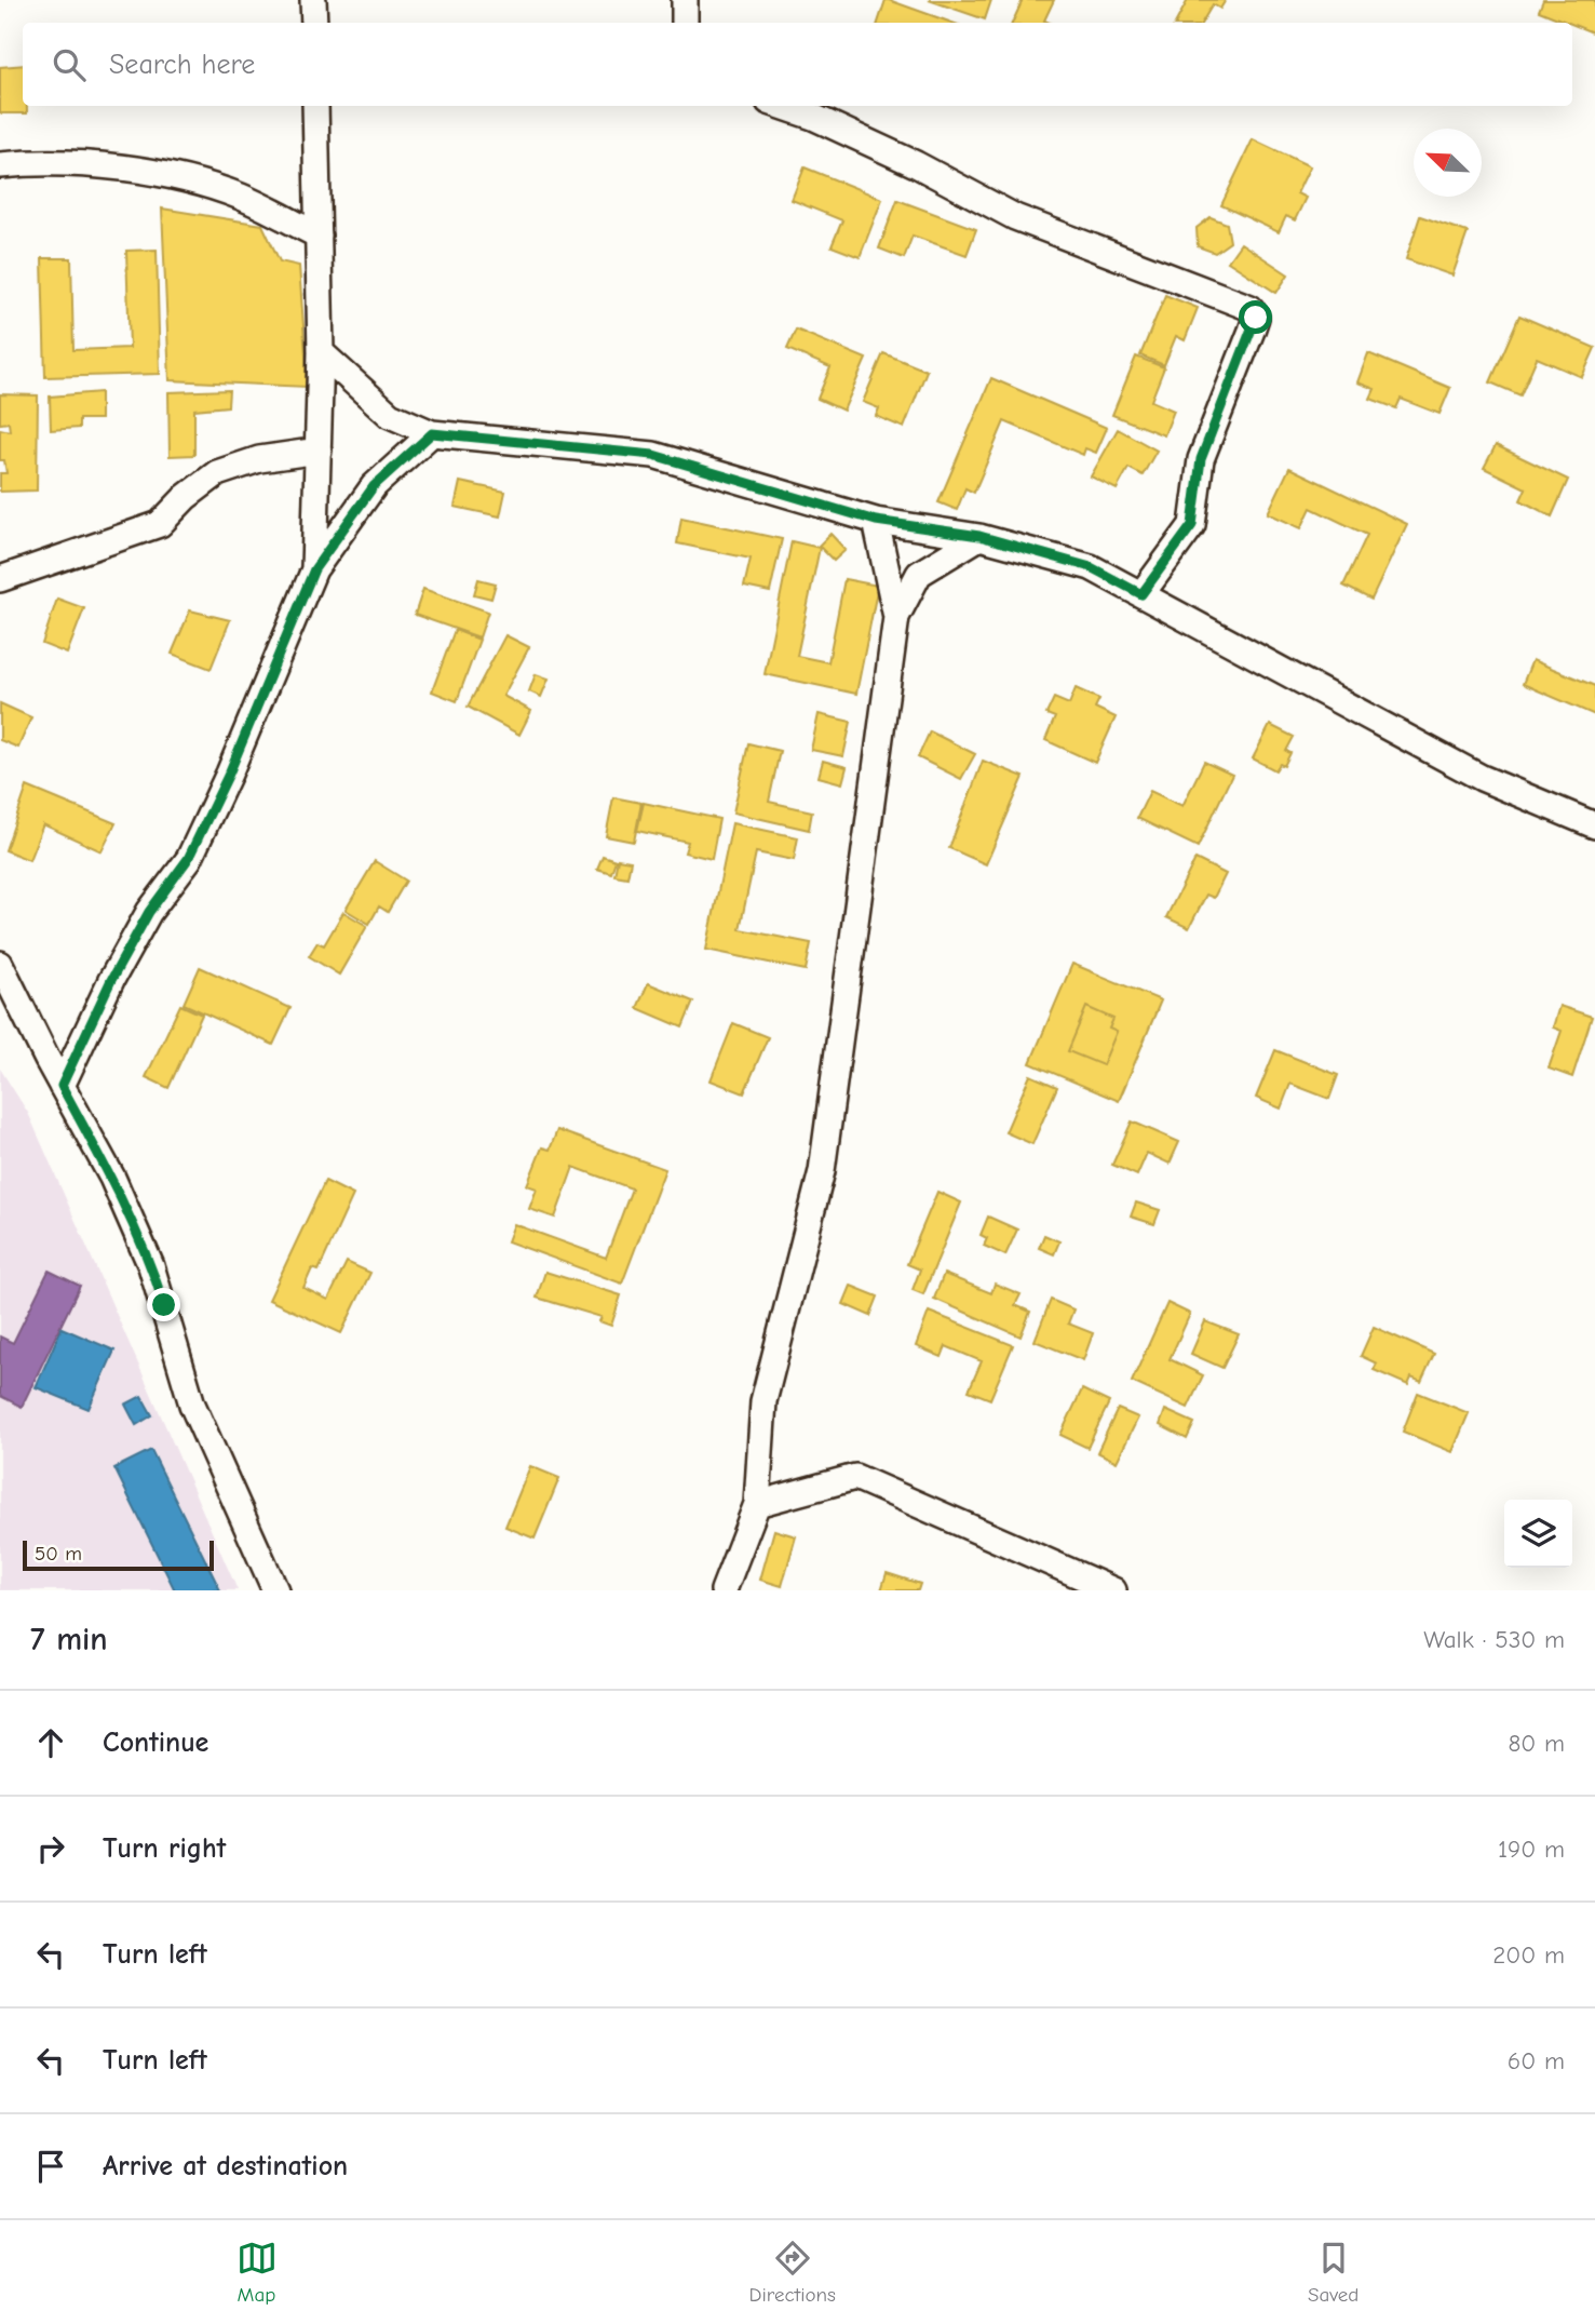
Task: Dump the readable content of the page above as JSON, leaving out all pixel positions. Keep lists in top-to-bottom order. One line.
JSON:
{"scale_bar":"50 m","north":"top left","page":{"search":"Search here","scale":"50 m","heading":["7 min","Walk · 530 m"],"list":[["Continue","80 m"],["Turn right","190 m"],["Turn left","200 m"],["Turn left","60 m"],"Arrive at destination"],"nav":["Map","Directions","Saved"]}}
